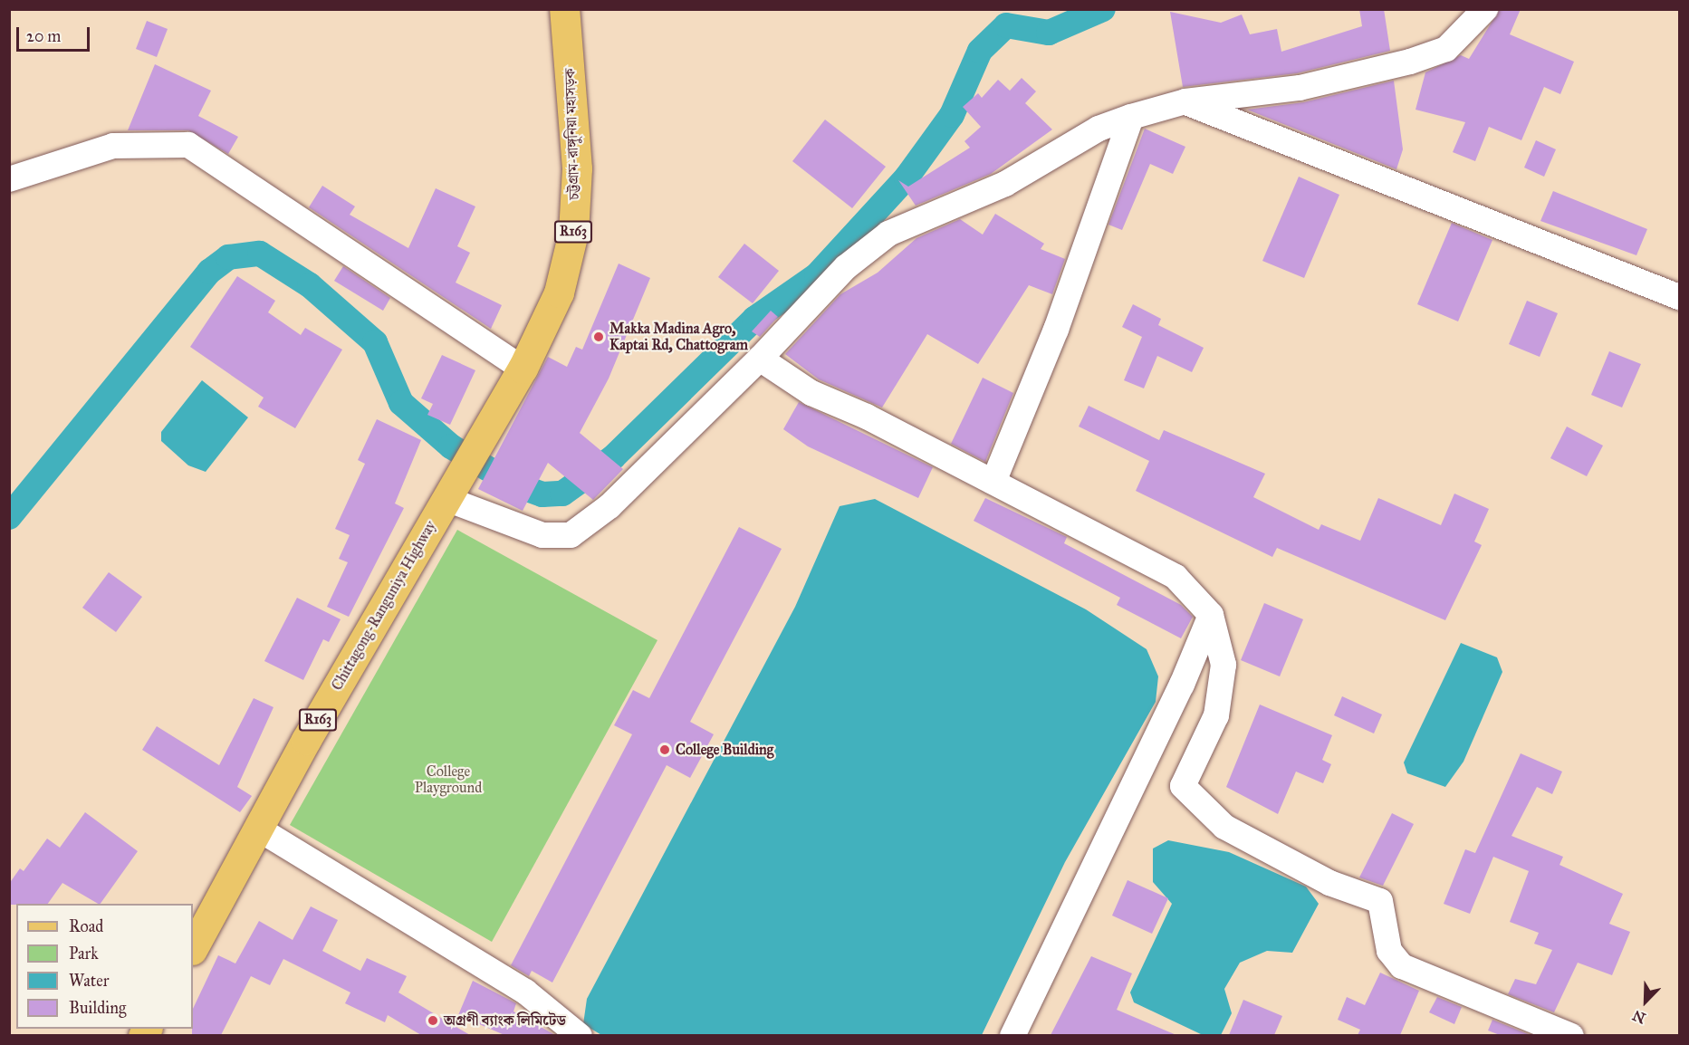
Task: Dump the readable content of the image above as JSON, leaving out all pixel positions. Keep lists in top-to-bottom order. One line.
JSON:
{"streets":{"main road":["চট্টগ্রাম-রাঙ্গুনিয়া মহাসড়ক","R163","Chittagong-Ranguniya Highway"]},"crossings":[["চট্টগ্রাম-রাঙ্গুনিয়া মহাসড়ক","Chittagong-Ranguniya Highway"]],"parks":["College Playground"],"places":["Makka Madina Agro, Kaptai Rd, Chattogram","College Building","অগ্রণী ব্যাংক লিমিটেড"],"legend":["Road","Park","Water","Building"],"scale_bar":"20 m","north":"bottom left"}
